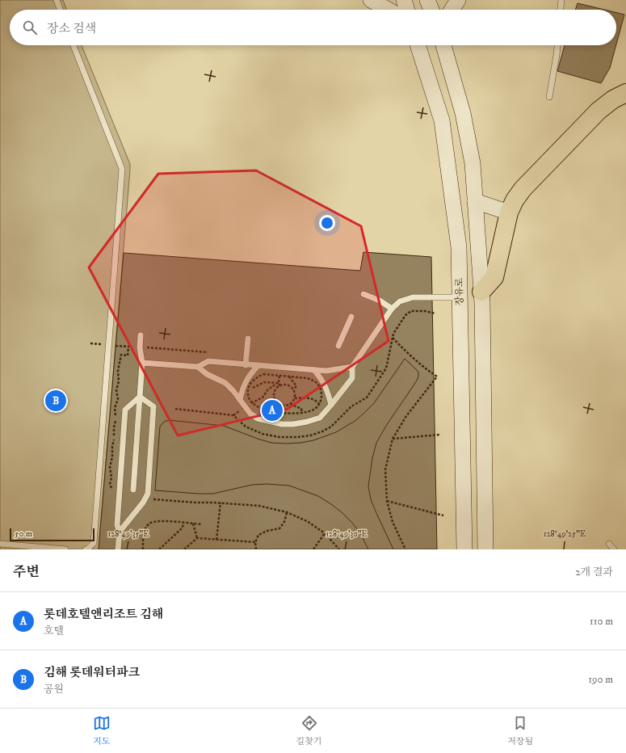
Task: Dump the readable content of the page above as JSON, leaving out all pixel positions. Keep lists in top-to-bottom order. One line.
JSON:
{"streets":{"main road":["장유로"]},"scale_bar":"50 m","page":{"search":"장소 검색","pins":["B","A"],"scale":"50 m","heading":["주변","2개 결과"],"list":[{"mark":"A","name":"롯데호텔앤리조트 김해","note":"호텔","value":"110 m"},{"mark":"B","name":"김해 롯데워터파크","note":"공원","value":"190 m"}],"nav":["지도","길찾기","저장됨"]},"coordinates":["128°49'35\"E","128°49'30\"E","128°49'25\"E"]}
